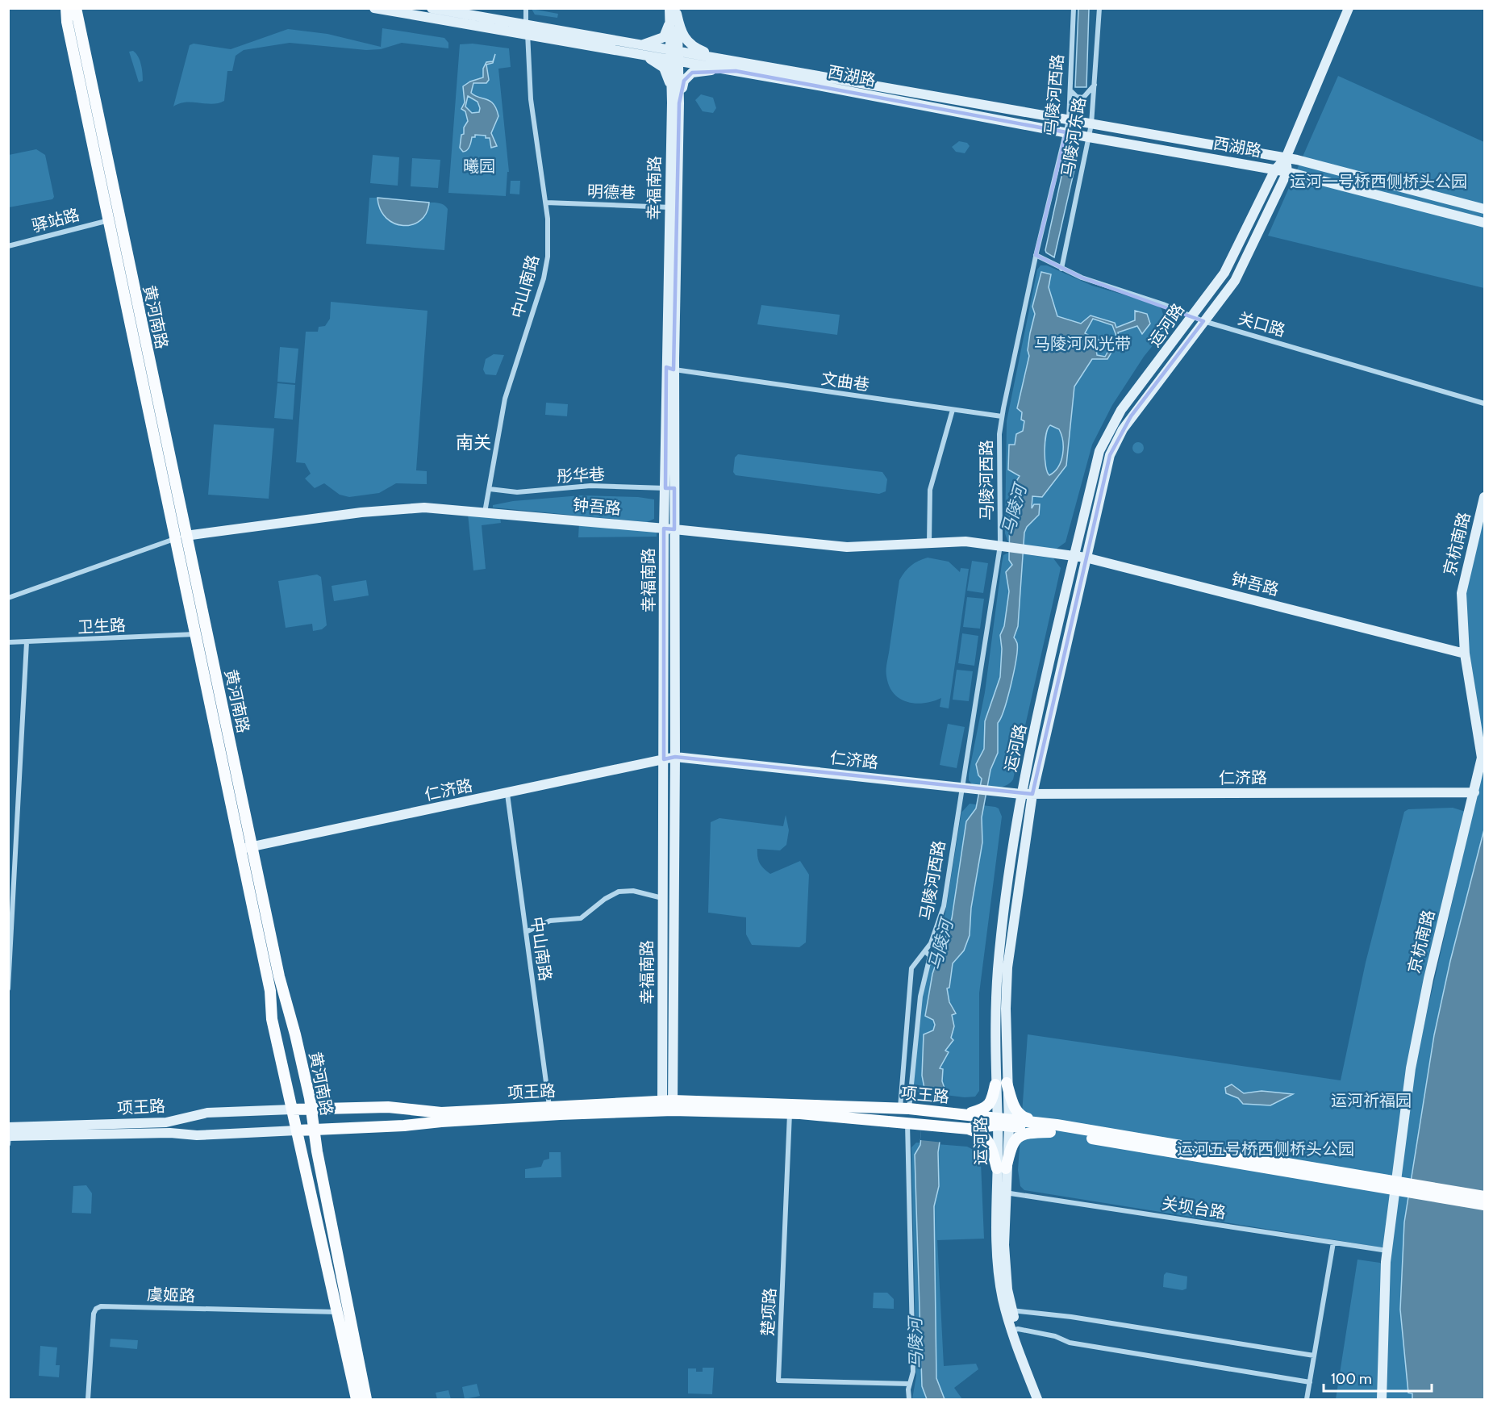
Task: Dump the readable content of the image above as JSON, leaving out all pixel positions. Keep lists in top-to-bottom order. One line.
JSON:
{"streets":{"main road":["黄河南路","项王路"],"street":["西湖路","马陵河西路","马陵河东路","幸福南路","明德巷","驿站路","中山南路","关口路","运河路","文曲巷","彤华巷","钟吾路","京杭南路","卫生路","仁济路","关坝台路","虞姬路","楚项路"]},"crossings":[["西湖路","马陵河西路"],["西湖路","马陵河东路"],["西湖路","幸福南路"],["西湖路","中山南路"],["西湖路","运河路"],["马陵河西路","关口路"],["马陵河西路","文曲巷"],["马陵河西路","钟吾路"],["马陵河西路","仁济路"],["马陵河西路","项王路"],["马陵河东路","关口路"],["幸福南路","明德巷"],["幸福南路","文曲巷"],["幸福南路","彤华巷"],["幸福南路","钟吾路"],["幸福南路","仁济路"],["幸福南路","项王路"],["明德巷","中山南路"],["驿站路","黄河南路"],["中山南路","彤华巷"],["中山南路","钟吾路"],["中山南路","仁济路"],["中山南路","项王路"],["黄河南路","钟吾路"],["黄河南路","卫生路"],["黄河南路","仁济路"],["黄河南路","项王路"],["黄河南路","虞姬路"],["关口路","运河路"],["运河路","钟吾路"],["运河路","仁济路"],["运河路","项王路"],["运河路","关坝台路"],["钟吾路","京杭南路"],["京杭南路","仁济路"],["京杭南路","关坝台路"],["项王路","楚项路"]],"districts":["南关"],"water":["马陵河"],"parks":["曦园","运河一号桥西侧桥头公园","马陵河风光带","运河祈福园","运河五号桥西侧桥头公园"],"scale_bar":"100 m"}
